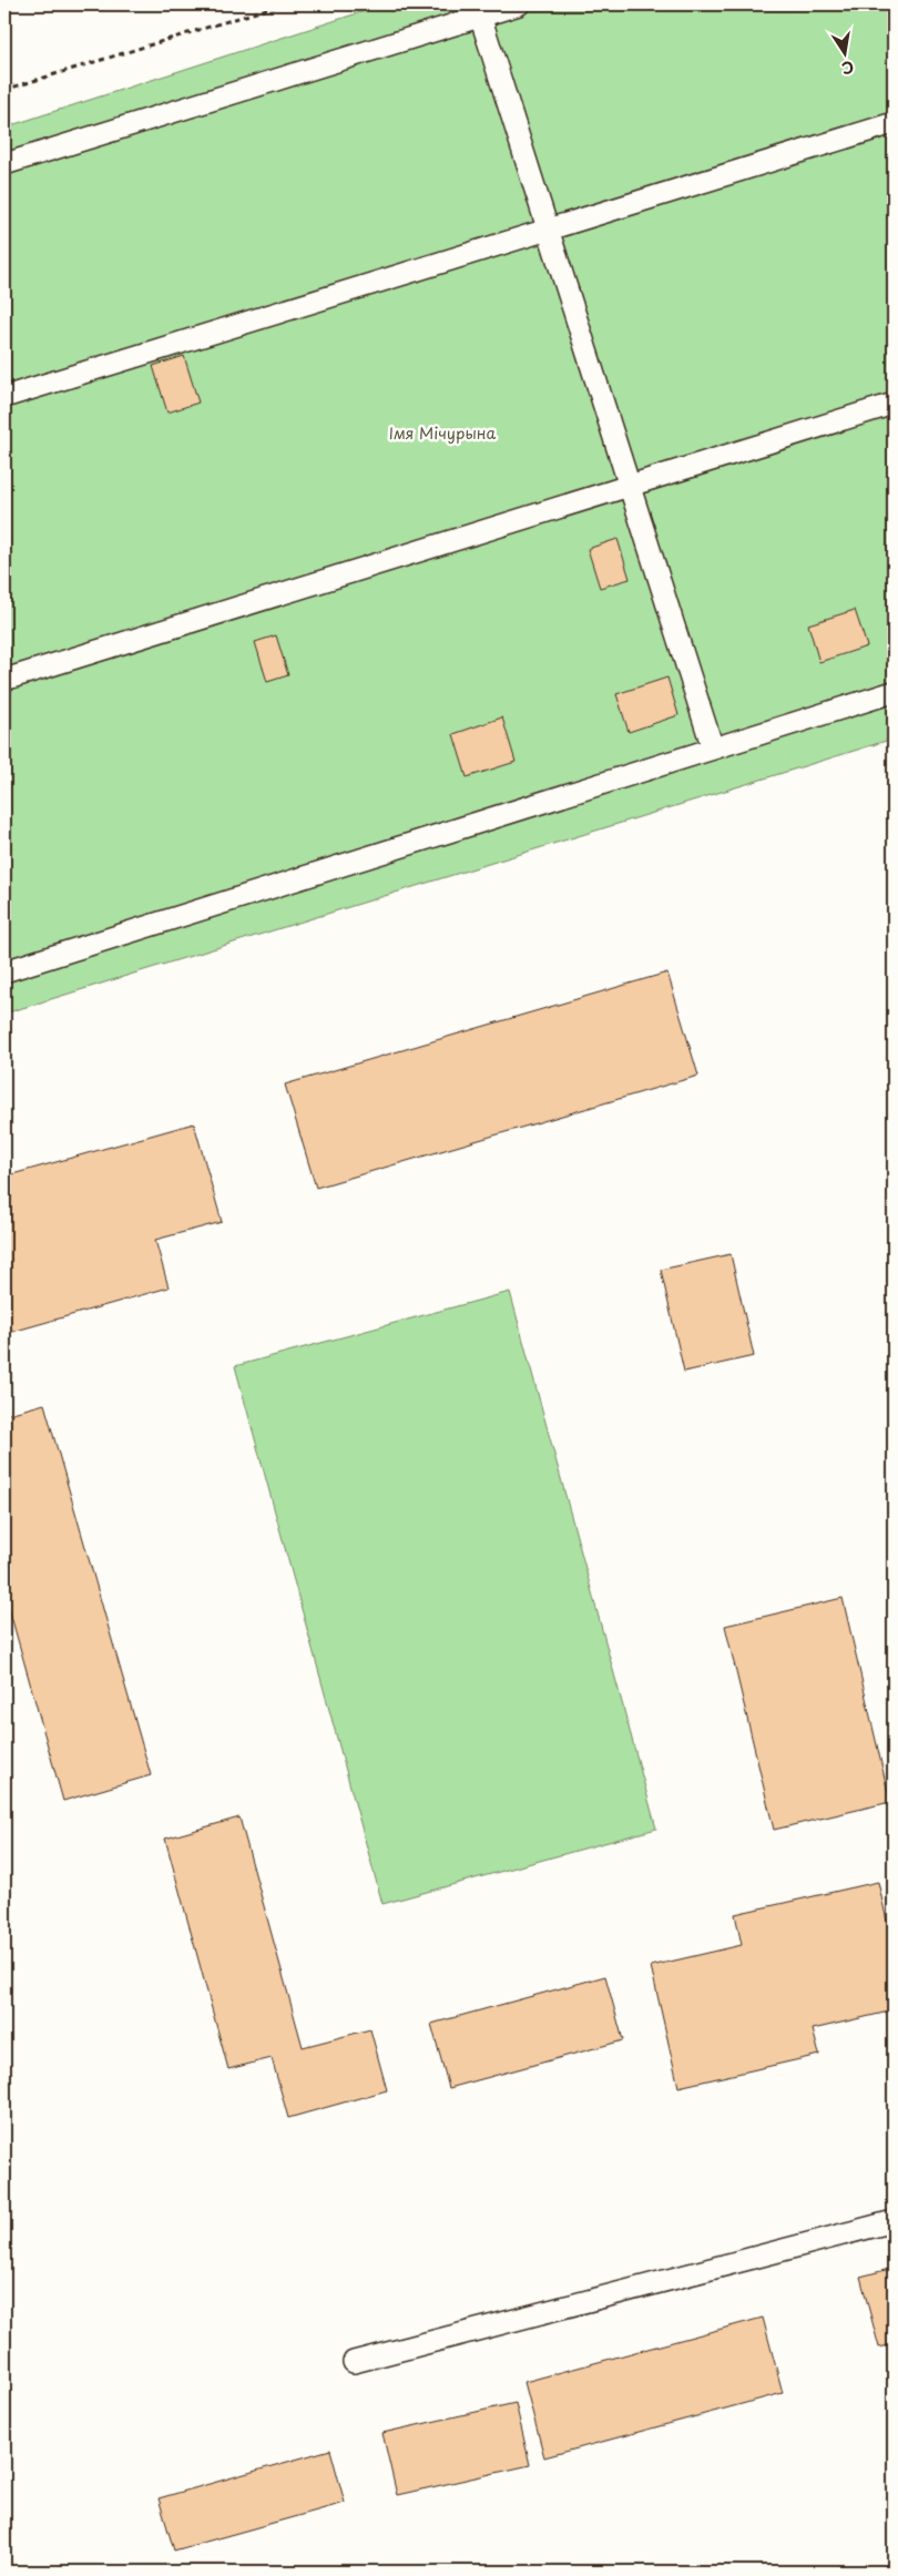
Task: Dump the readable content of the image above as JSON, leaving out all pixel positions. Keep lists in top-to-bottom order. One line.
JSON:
{"parks":["Імя Мічурына"],"north":"bottom"}
